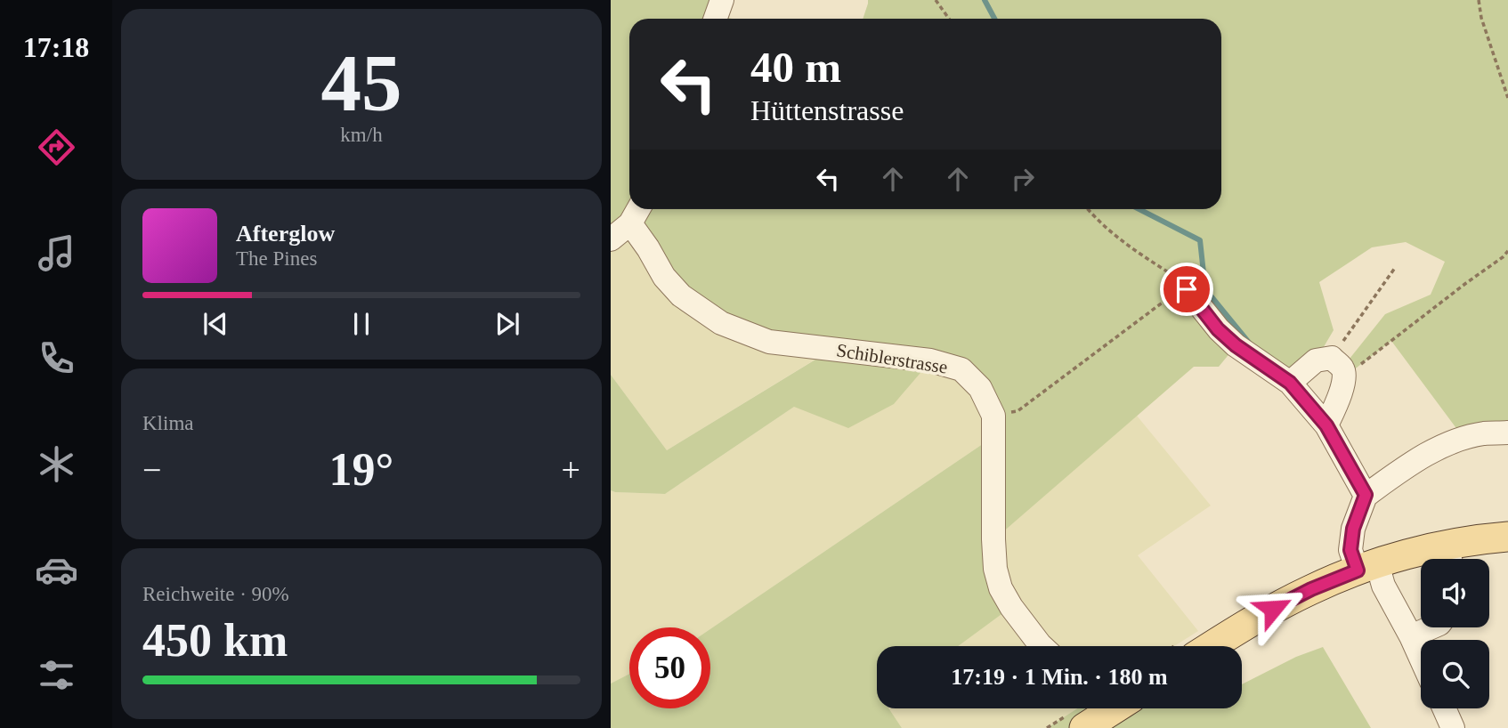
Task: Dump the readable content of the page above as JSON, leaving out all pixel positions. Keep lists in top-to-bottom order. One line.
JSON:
{"streets":{"street":["Schiblerstrasse"]},"page":{"tabs":"17:18","tile":[["45","km/h"],"Klima",["Reichweite · 90%","450 km"]],"turn":["40 m","Hüttenstrasse"],"song":["Afterglow","The Pines"],"heat":["−","19°","+"],"limit":"50","trip":"17:19 · 1 Min. · 180 m"}}
